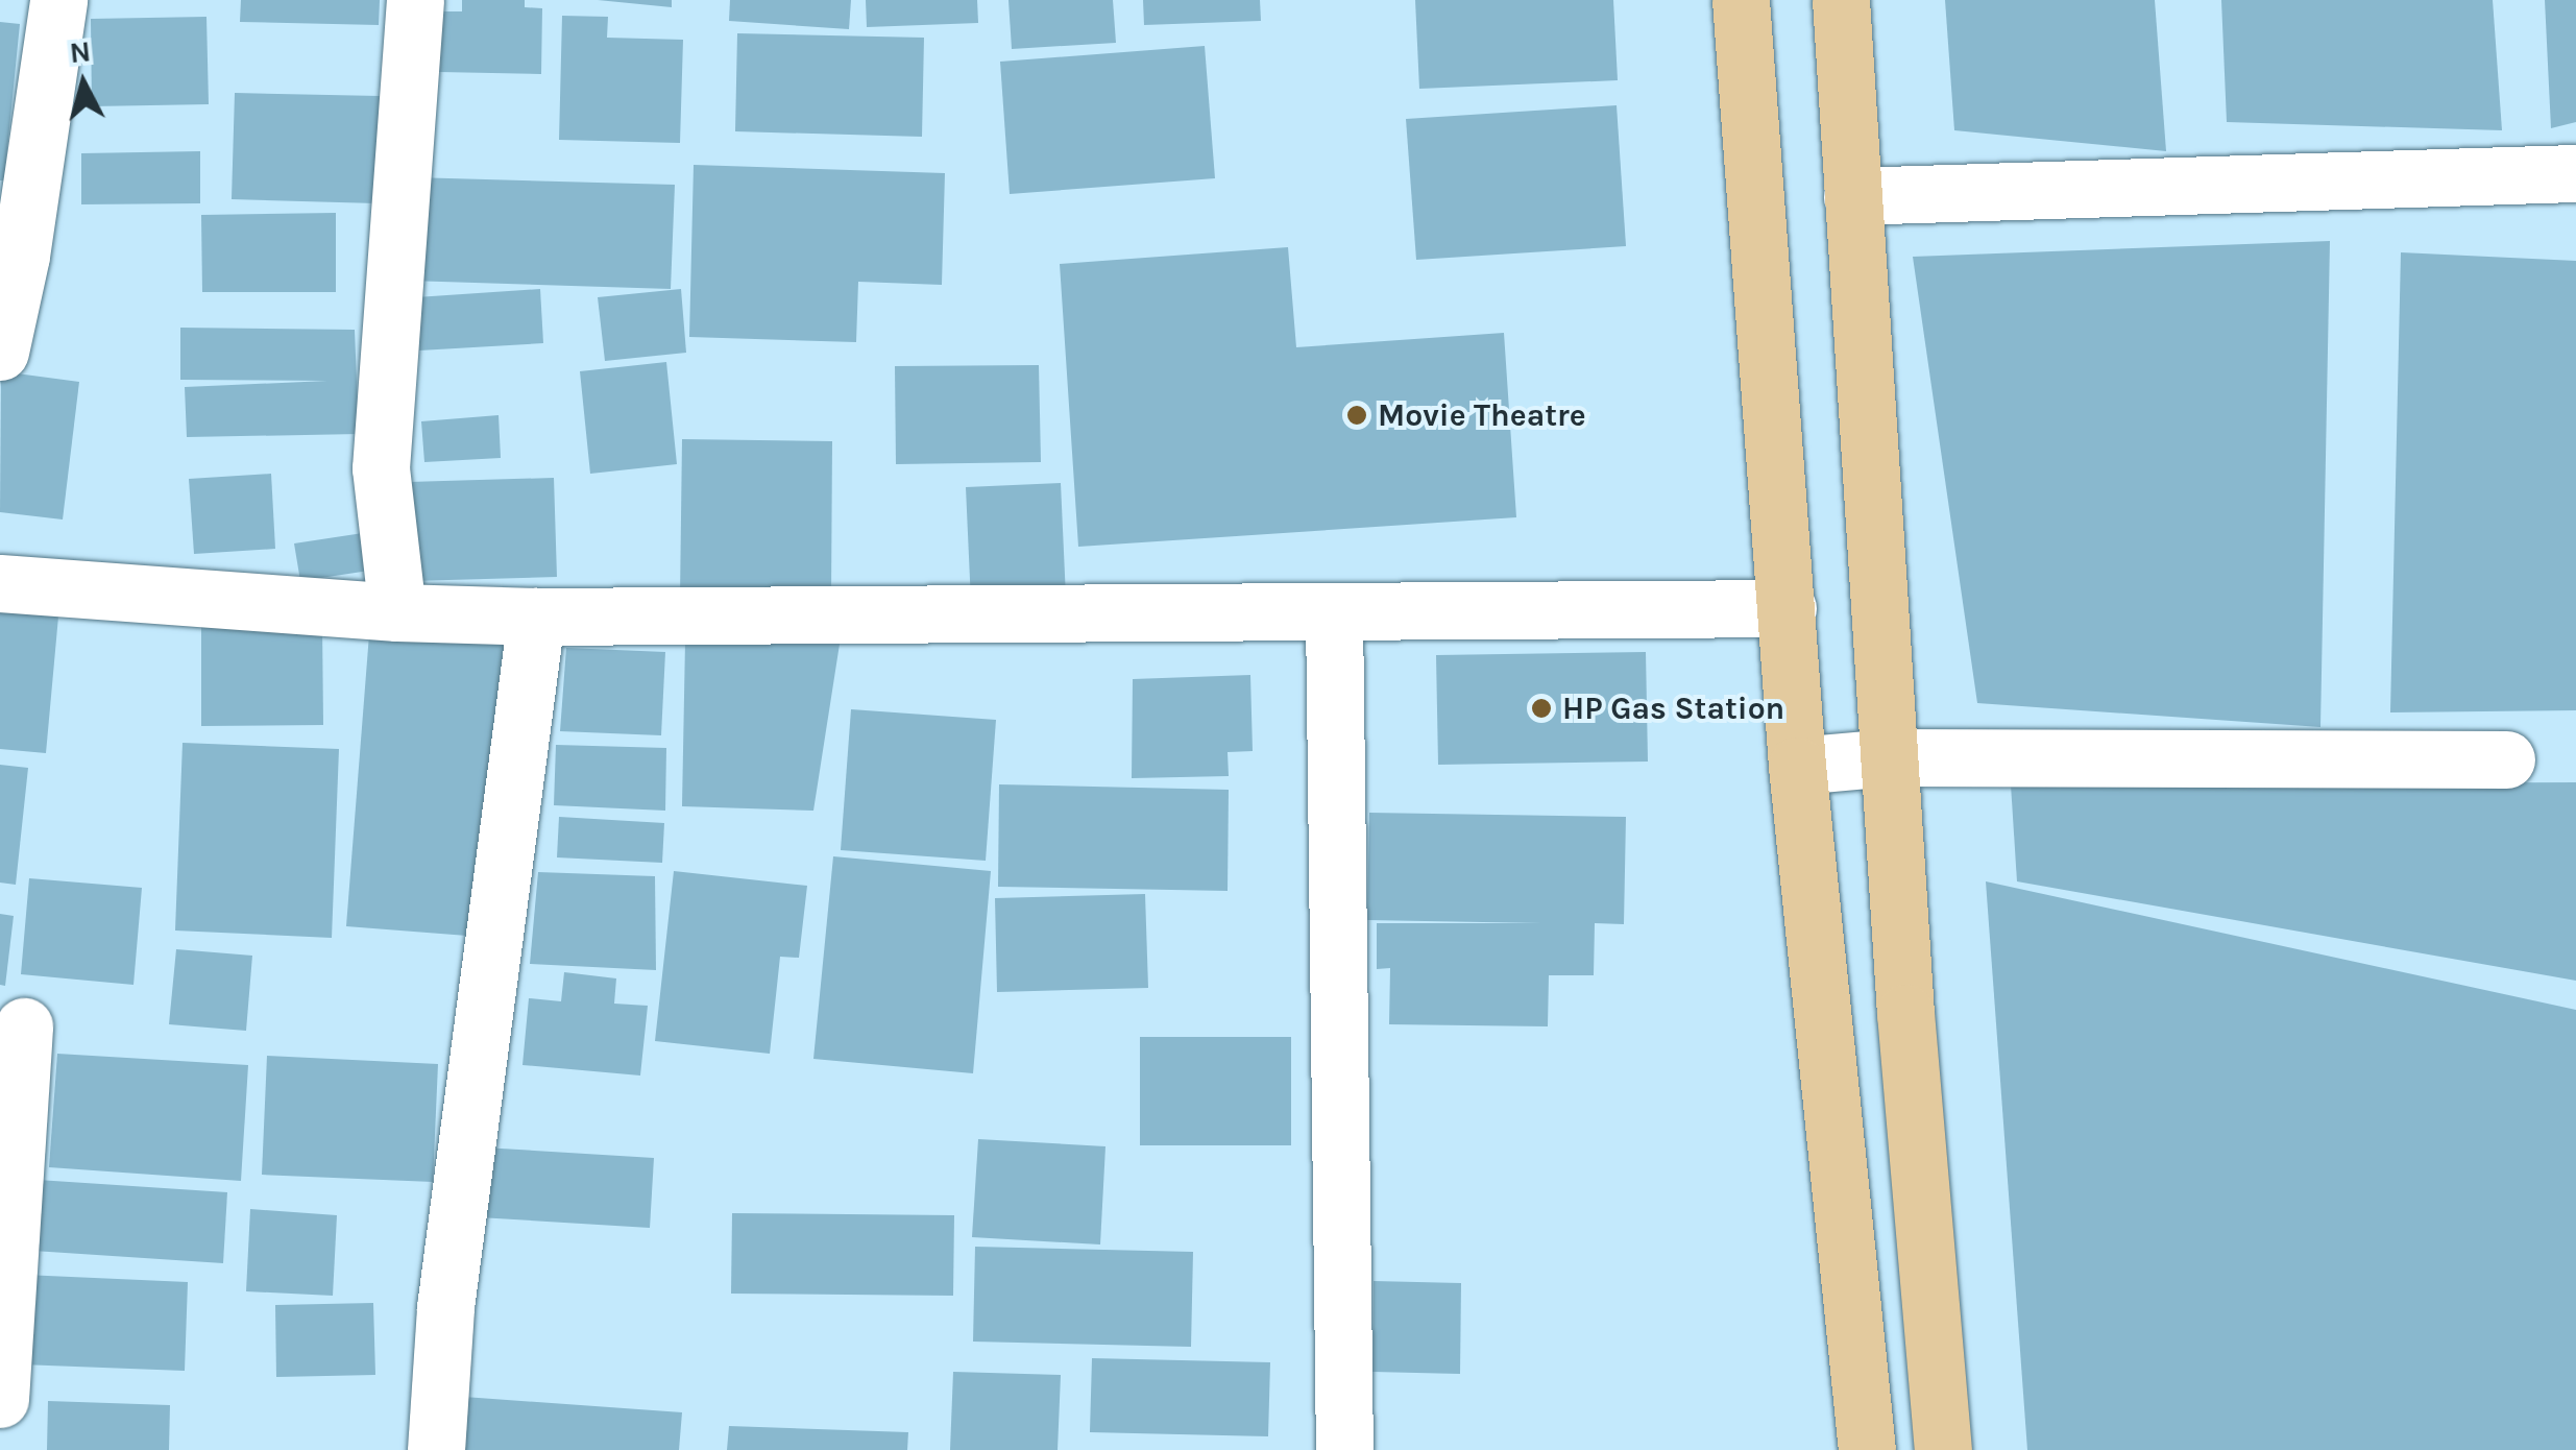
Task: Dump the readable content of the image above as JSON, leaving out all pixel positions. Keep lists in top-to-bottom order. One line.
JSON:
{"places":["Movie Theatre","HP Gas Station"],"north":"top"}
